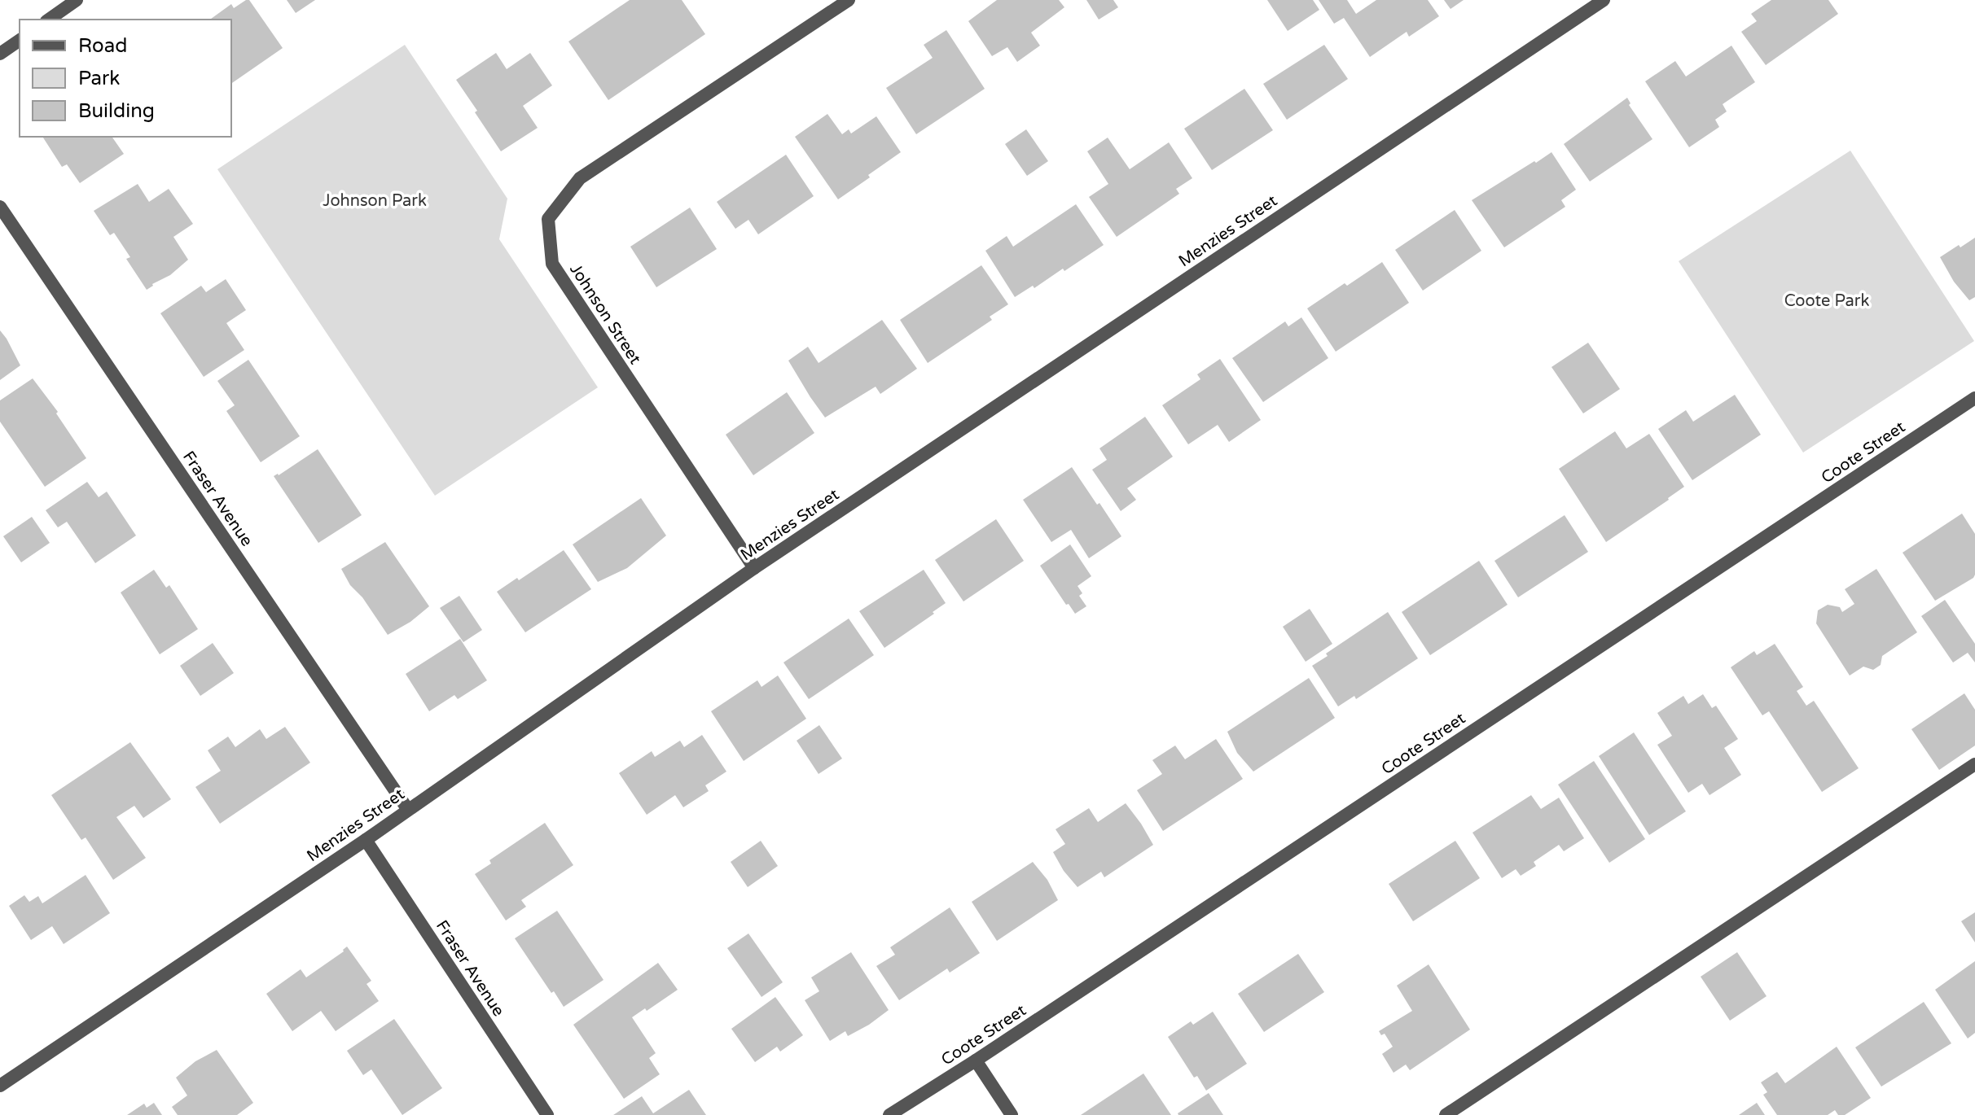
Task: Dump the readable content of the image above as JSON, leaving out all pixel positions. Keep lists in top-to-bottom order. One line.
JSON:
{"streets":{"street":["Menzies Street","Johnson Street","Coote Street","Fraser Avenue"]},"crossings":[["Menzies Street","Johnson Street"],["Menzies Street","Fraser Avenue"]],"parks":["Johnson Park","Coote Park"],"legend":["Road","Park","Building"]}
